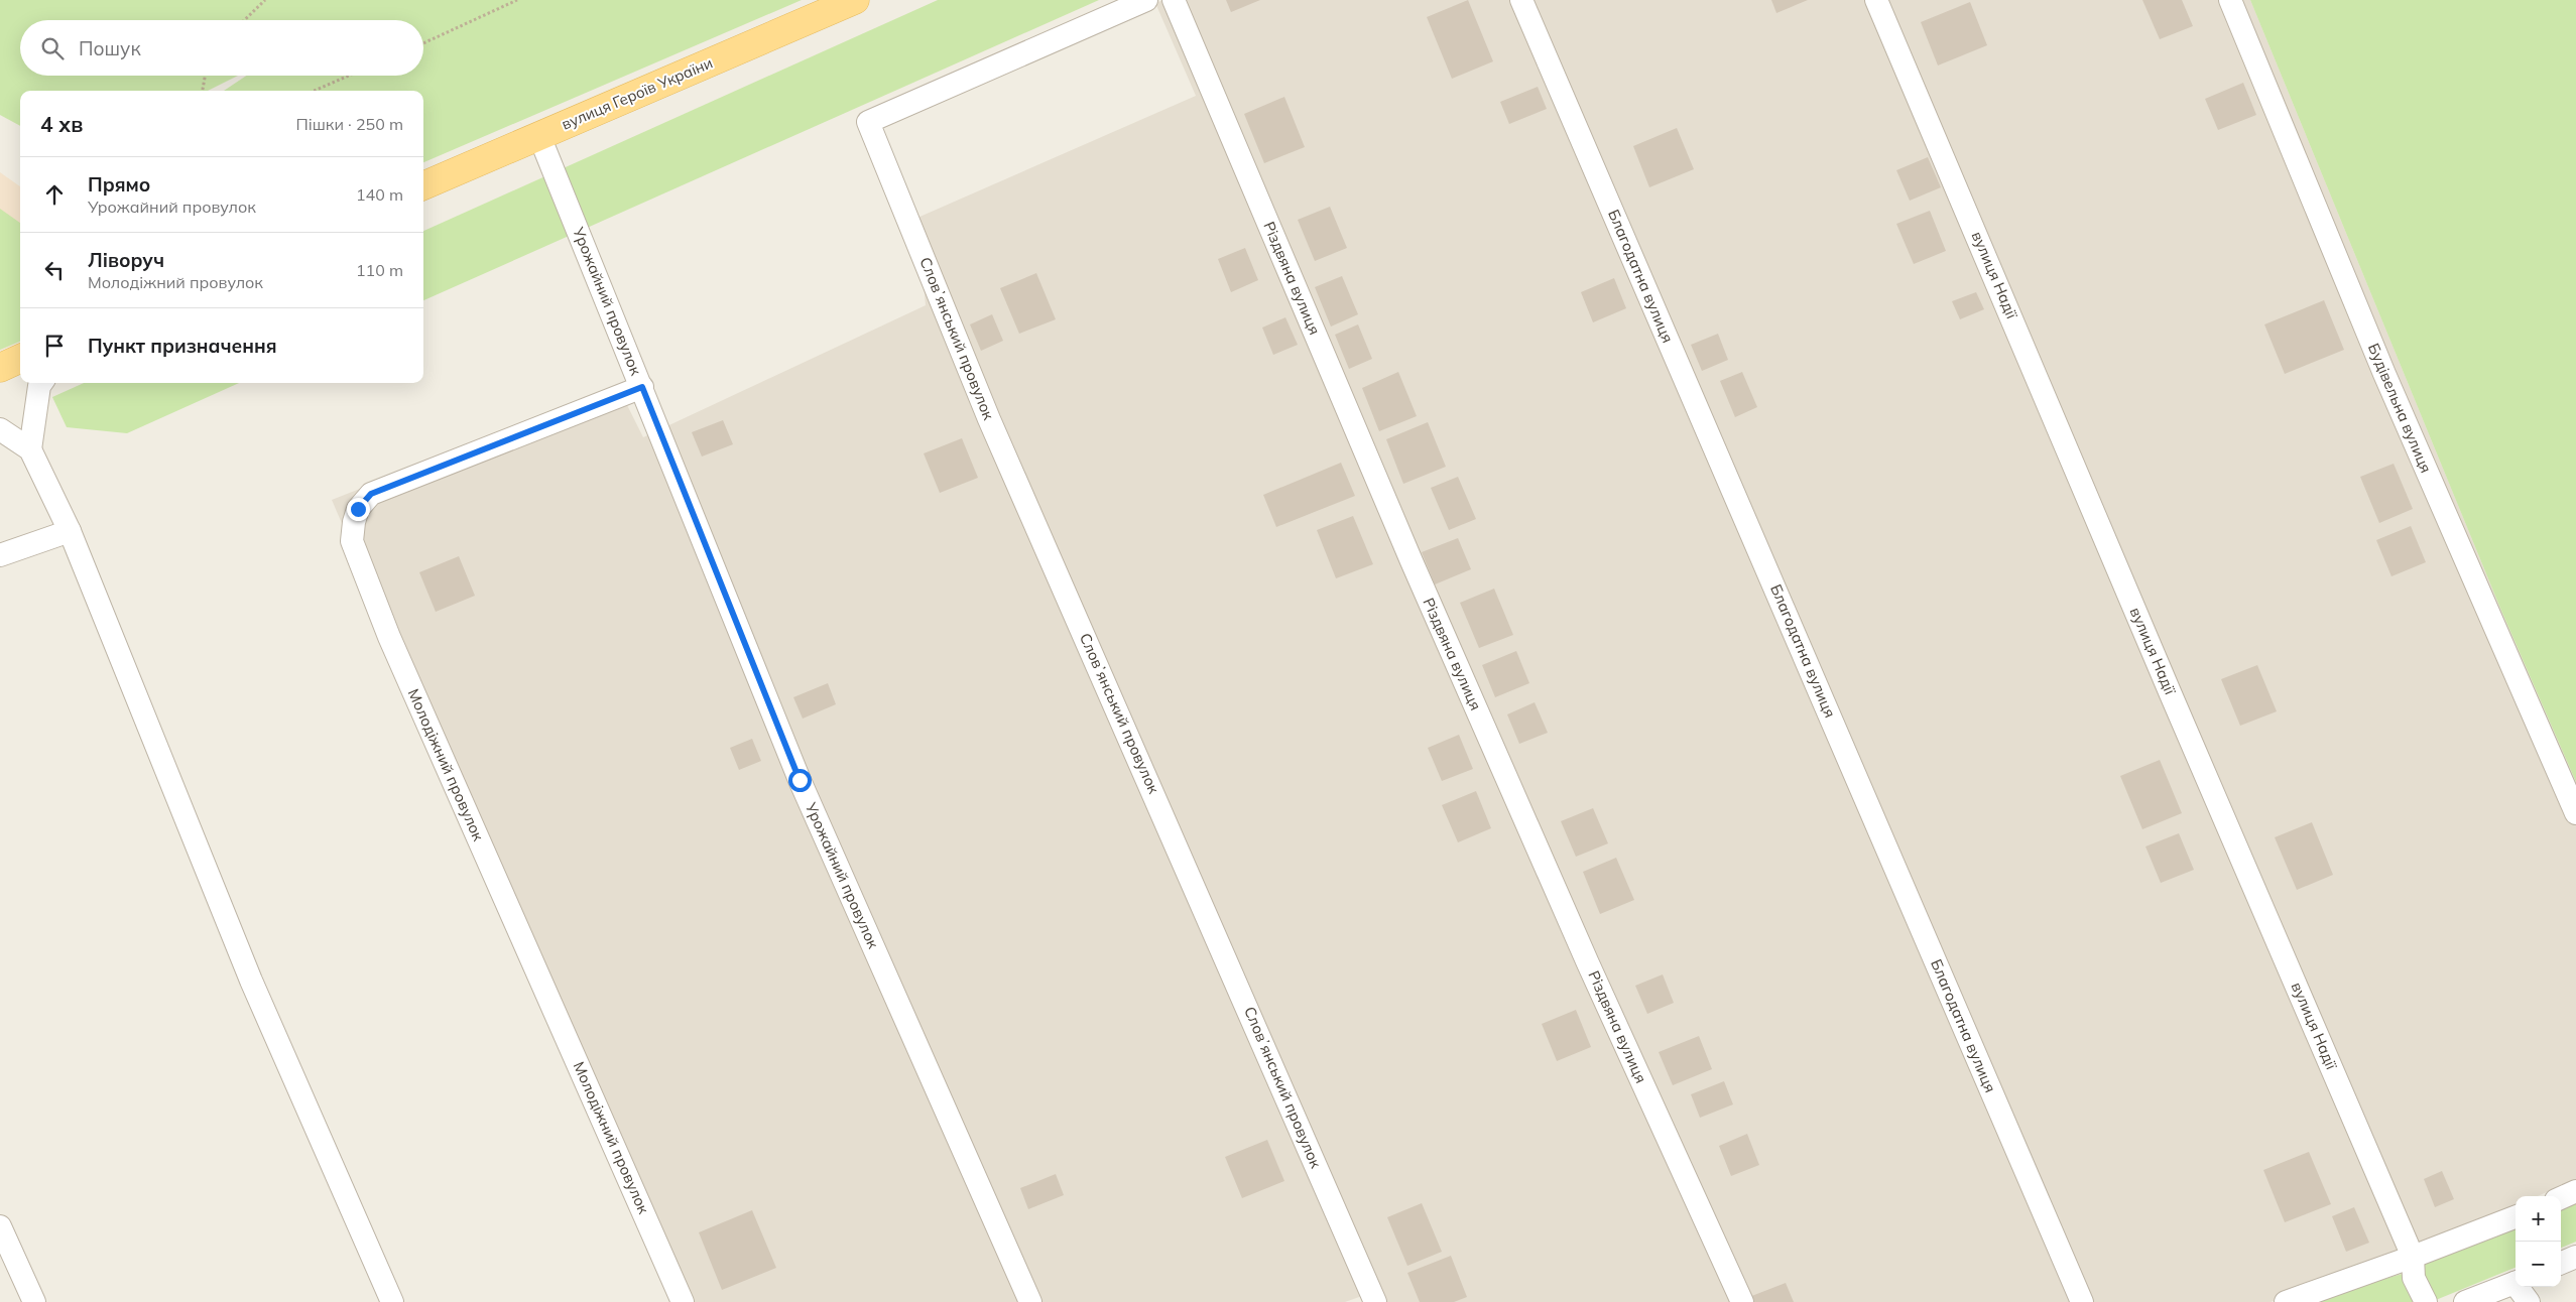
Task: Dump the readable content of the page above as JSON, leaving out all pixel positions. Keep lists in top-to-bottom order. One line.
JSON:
{"streets":{"main road":["вулиця Героїв України"],"street":["вулиця Надії","Благодатна вулиця","Різдвяна вулиця","Урожайний провулок","Словʼянський провулок","Будівельна вулиця","Молодіжний провулок"]},"crossings":[["вулиця Героїв України","Урожайний провулок"],["Урожайний провулок","Молодіжний провулок"]],"page":{"search":"Пошук","heading":["4 хв","Пішки · 250 m"],"list":[["Прямо","Урожайний провулок","140 m"],["Ліворуч","Молодіжний провулок","110 m"],"Пункт призначення"],"map_buttons":["+","−"]}}
